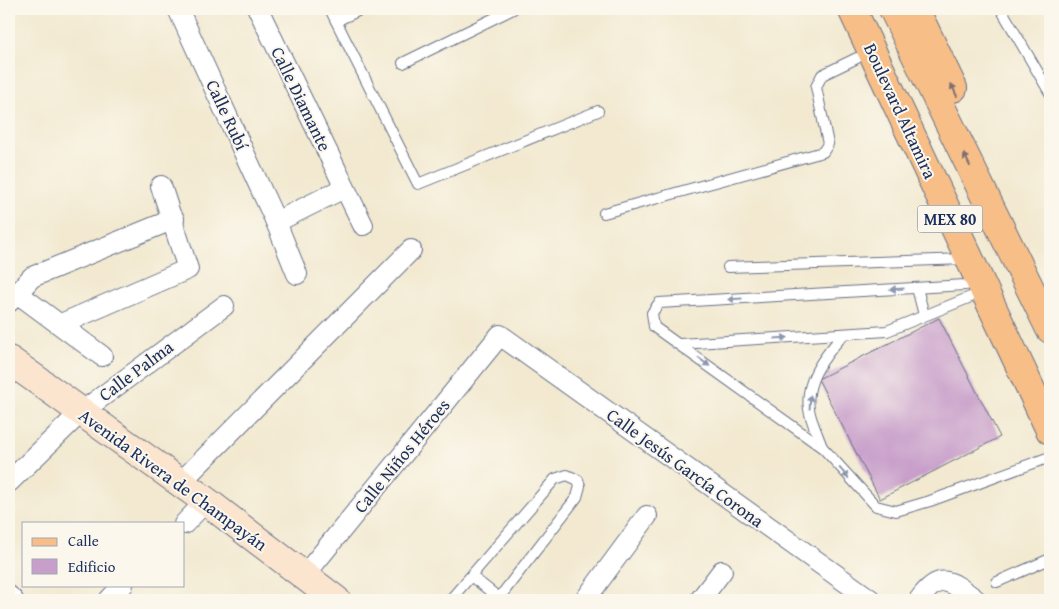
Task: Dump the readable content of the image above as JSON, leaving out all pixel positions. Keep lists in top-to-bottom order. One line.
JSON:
{"streets":{"main road":["Boulevard Altamira","MEX 80"],"street":["Calle Diamante","Calle Rubí","Calle Palma","Calle Niños Héroes","Calle Jesús García Corona","Avenida Rivera de Champayán"]},"crossings":[["Calle Palma","Avenida Rivera de Champayán"],["Calle Niños Héroes","Calle Jesús García Corona"],["Calle Niños Héroes","Avenida Rivera de Champayán"]],"legend":["Calle","Edificio"]}
